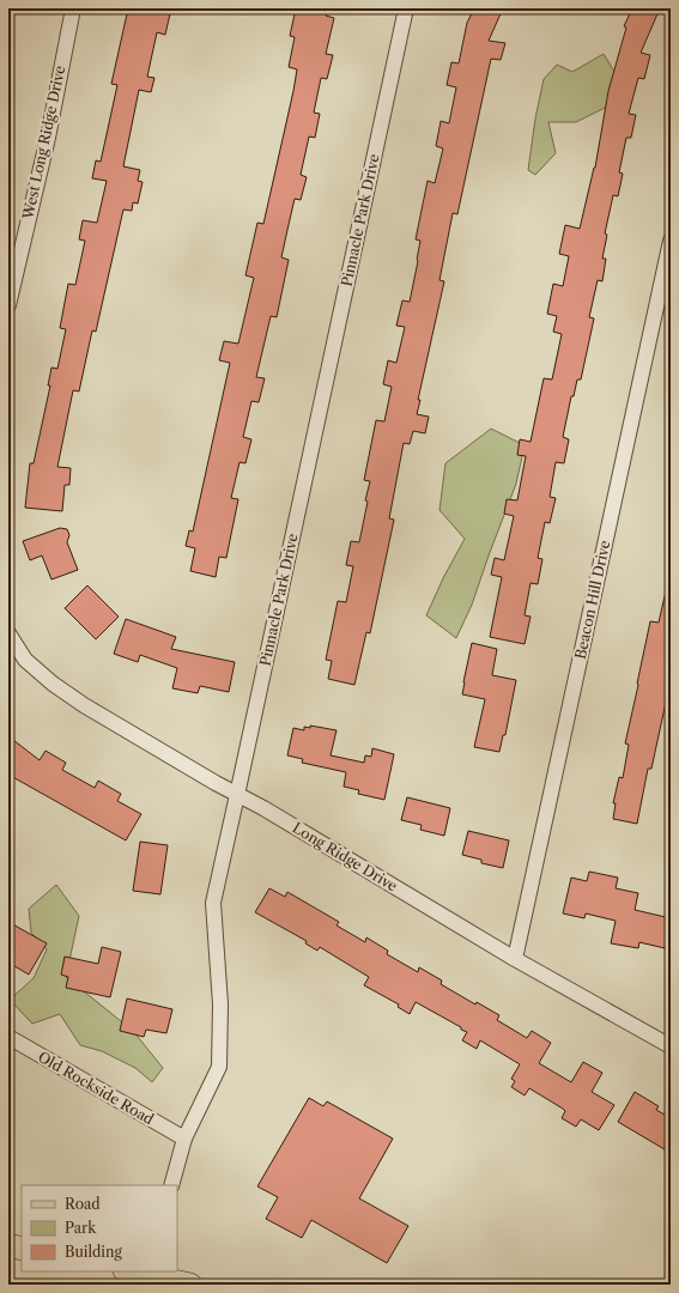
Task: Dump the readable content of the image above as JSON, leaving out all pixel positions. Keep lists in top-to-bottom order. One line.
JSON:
{"streets":{"street":["West Long Ridge Drive","Pinnacle Park Drive","Beacon Hill Drive","Long Ridge Drive","Old Rockside Road"]},"crossings":[["Pinnacle Park Drive","Long Ridge Drive"],["Pinnacle Park Drive","Old Rockside Road"],["Beacon Hill Drive","Long Ridge Drive"]],"legend":["Road","Park","Building"]}
